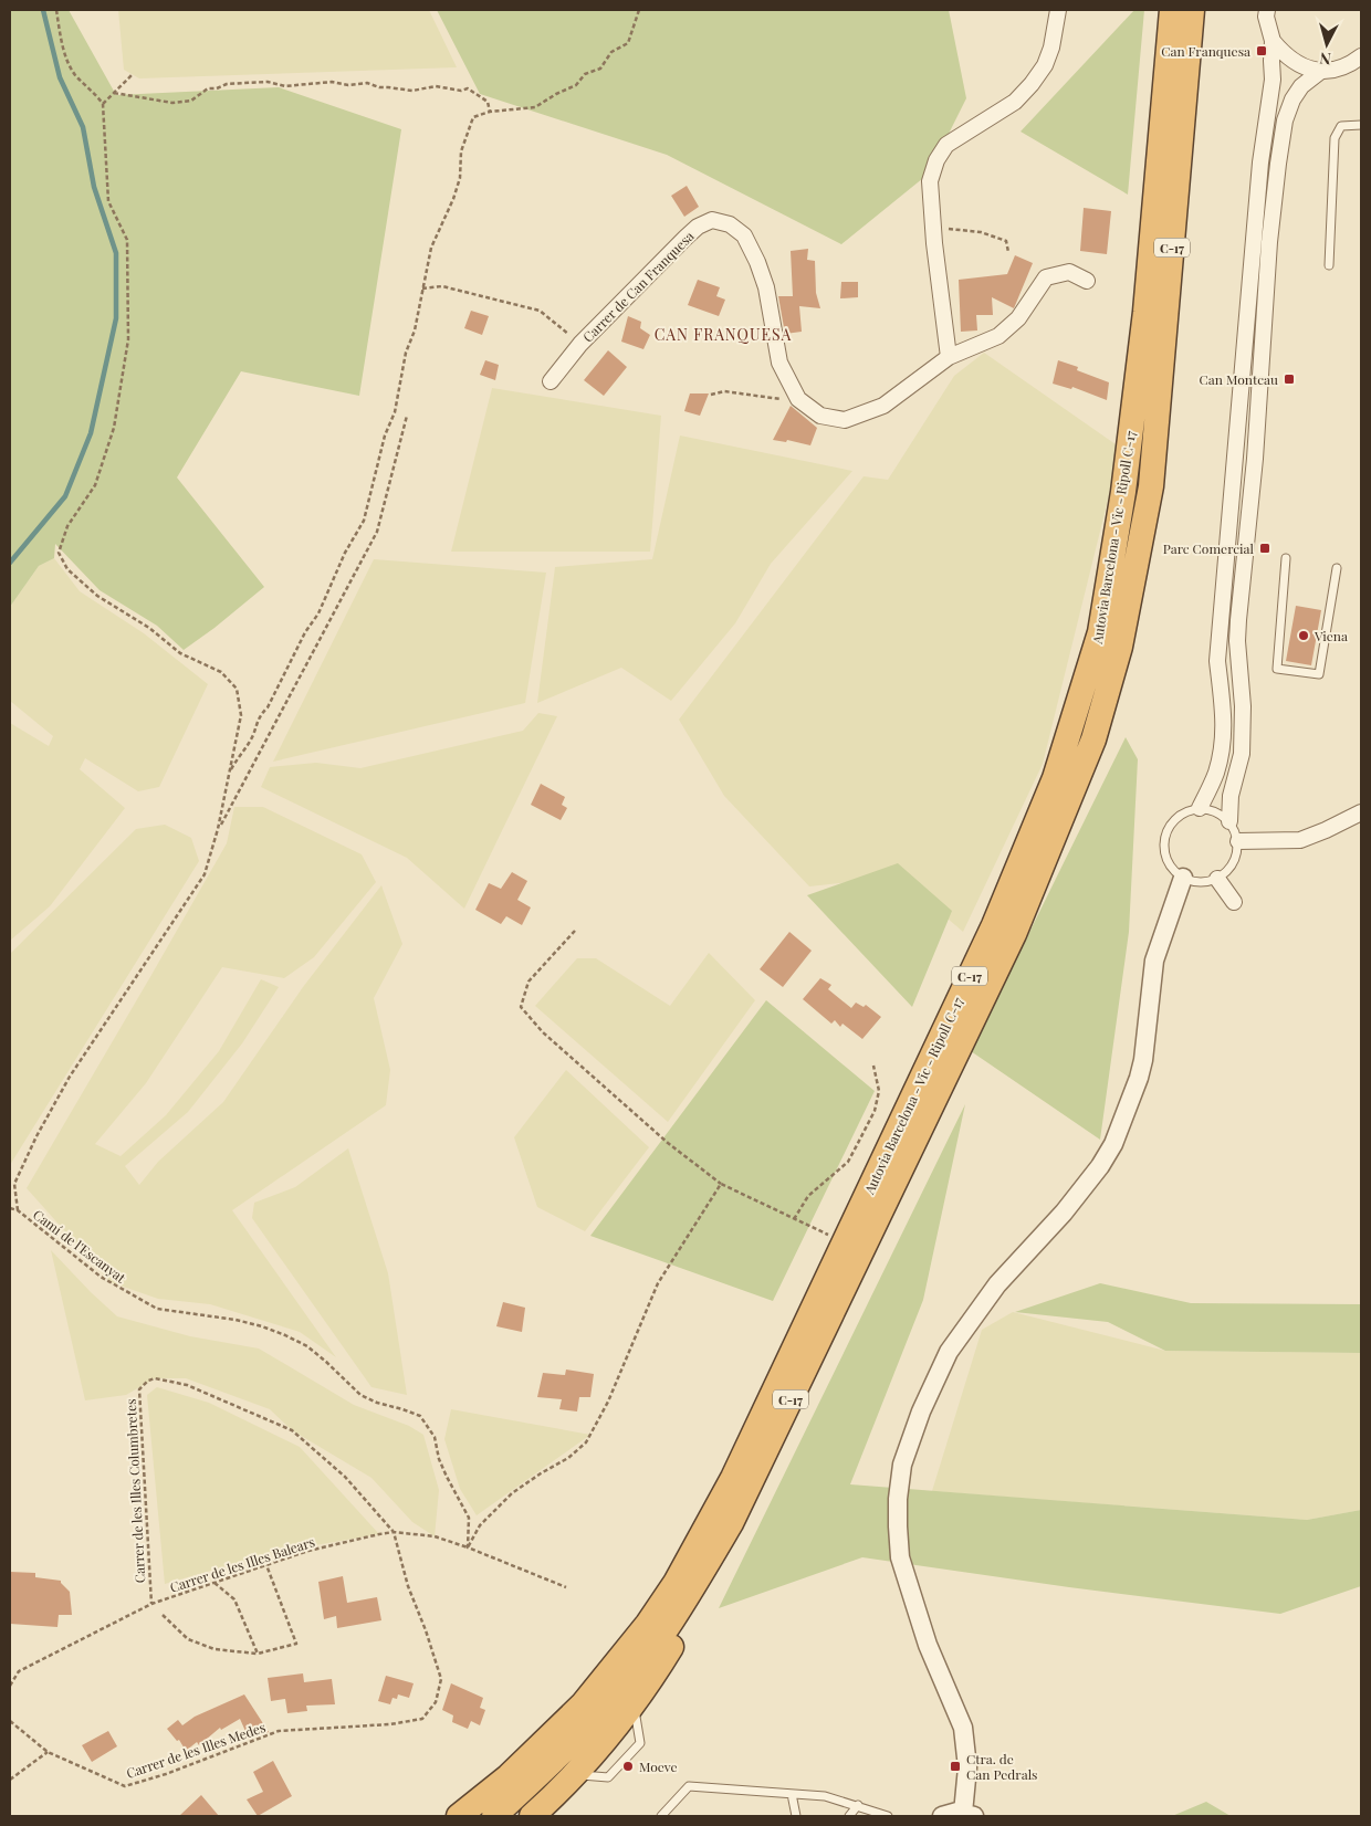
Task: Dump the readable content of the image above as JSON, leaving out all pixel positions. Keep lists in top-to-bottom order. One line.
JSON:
{"streets":{"highway":["C-17","Autovia Barcelona - Vic - Ripoll C-17"],"street":["Carrer de Can Franquesa"],"path":["Camí de l'Escanyat","Carrer de les Illes Columbretes","Carrer de les Illes Balears","Carrer de les Illes Medes"]},"crossings":[["Camí de l'Escanyat","Carrer de les Illes Balears"],["Carrer de les Illes Columbretes","Carrer de les Illes Balears"],["Carrer de les Illes Columbretes","Carrer de les Illes Medes"],["Carrer de les Illes Balears","Carrer de les Illes Medes"]],"districts":["CAN FRANQUESA"],"places":{"transit":["Can Franquesa","Can Montcau","Parc Comercial","Ctra. de Can Pedrals"],"other":["Viena","Moeve"]},"north":"bottom"}
